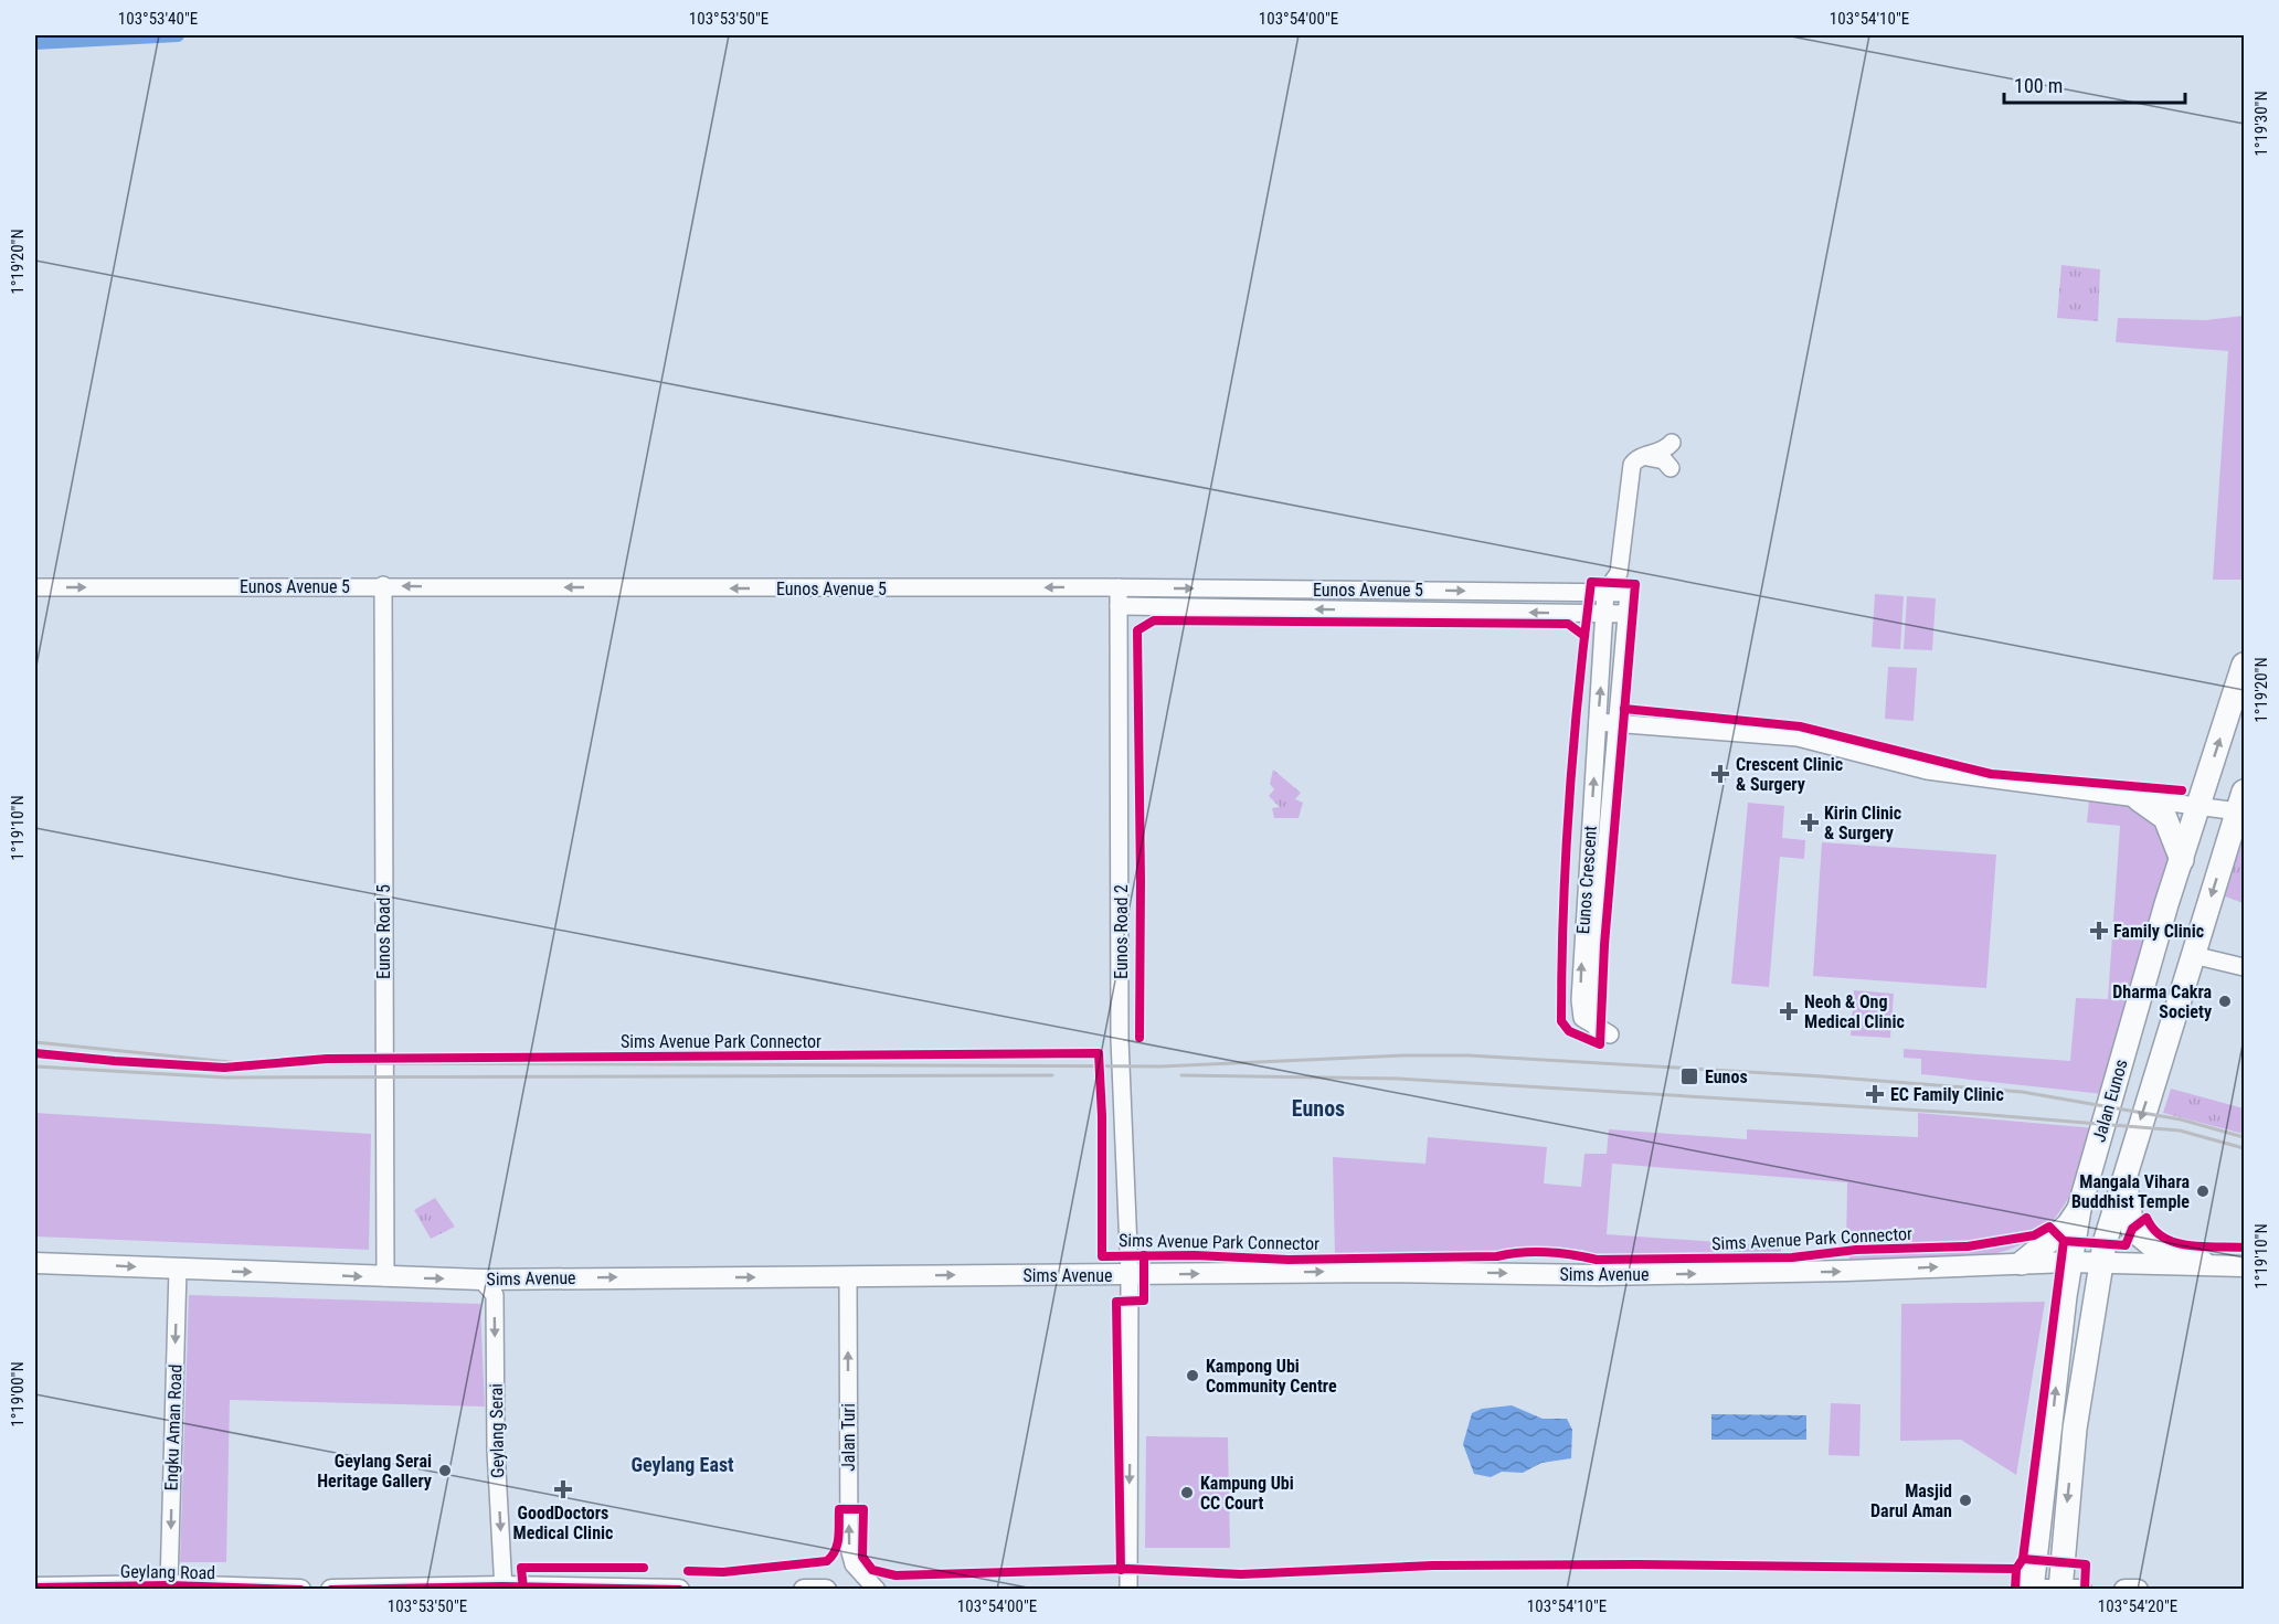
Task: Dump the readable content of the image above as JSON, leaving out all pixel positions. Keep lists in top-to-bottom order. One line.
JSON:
{"streets":{"highway":["Jalan Eunos"],"main road":["Sims Avenue","Geylang Road"],"street":["Eunos Avenue 5","Eunos Crescent","Eunos Road 5","Eunos Road 2","Engku Aman Road","Geylang Serai","Jalan Turi"],"cycle path":["Sims Avenue Park Connector"]},"crossings":[["Eunos Avenue 5","Eunos Crescent"],["Eunos Avenue 5","Eunos Road 5"],["Eunos Avenue 5","Eunos Road 2"],["Eunos Road 5","Sims Avenue"],["Eunos Road 2","Sims Avenue"],["Jalan Eunos","Sims Avenue"],["Sims Avenue","Engku Aman Road"],["Sims Avenue","Geylang Serai"],["Sims Avenue","Jalan Turi"],["Engku Aman Road","Geylang Road"]],"one_way":["Sims Avenue","Engku Aman Road","Geylang Serai","Jalan Turi"],"districts":["Eunos","Geylang East"],"places":{"health":["Crescent Clinic & Surgery","Kirin Clinic & Surgery","Family Clinic","Neoh & Ong Medical Clinic","EC Family Clinic","GoodDoctors Medical Clinic"],"other":["Dharma Cakra Society","Mangala Vihara Buddhist Temple","Kampong Ubi Community Centre","Geylang Serai Heritage Gallery","Kampung Ubi CC Court","Masjid Darul Aman"],"transit":["Eunos"]},"scale_bar":"100 m","coordinates":["103°53'40\"E","103°53'50\"E","103°54'00\"E","103°54'10\"E","1°19'30\"N","1°19'20\"N","1°19'10\"N","1°19'00\"N","103°54'20\"E"]}
